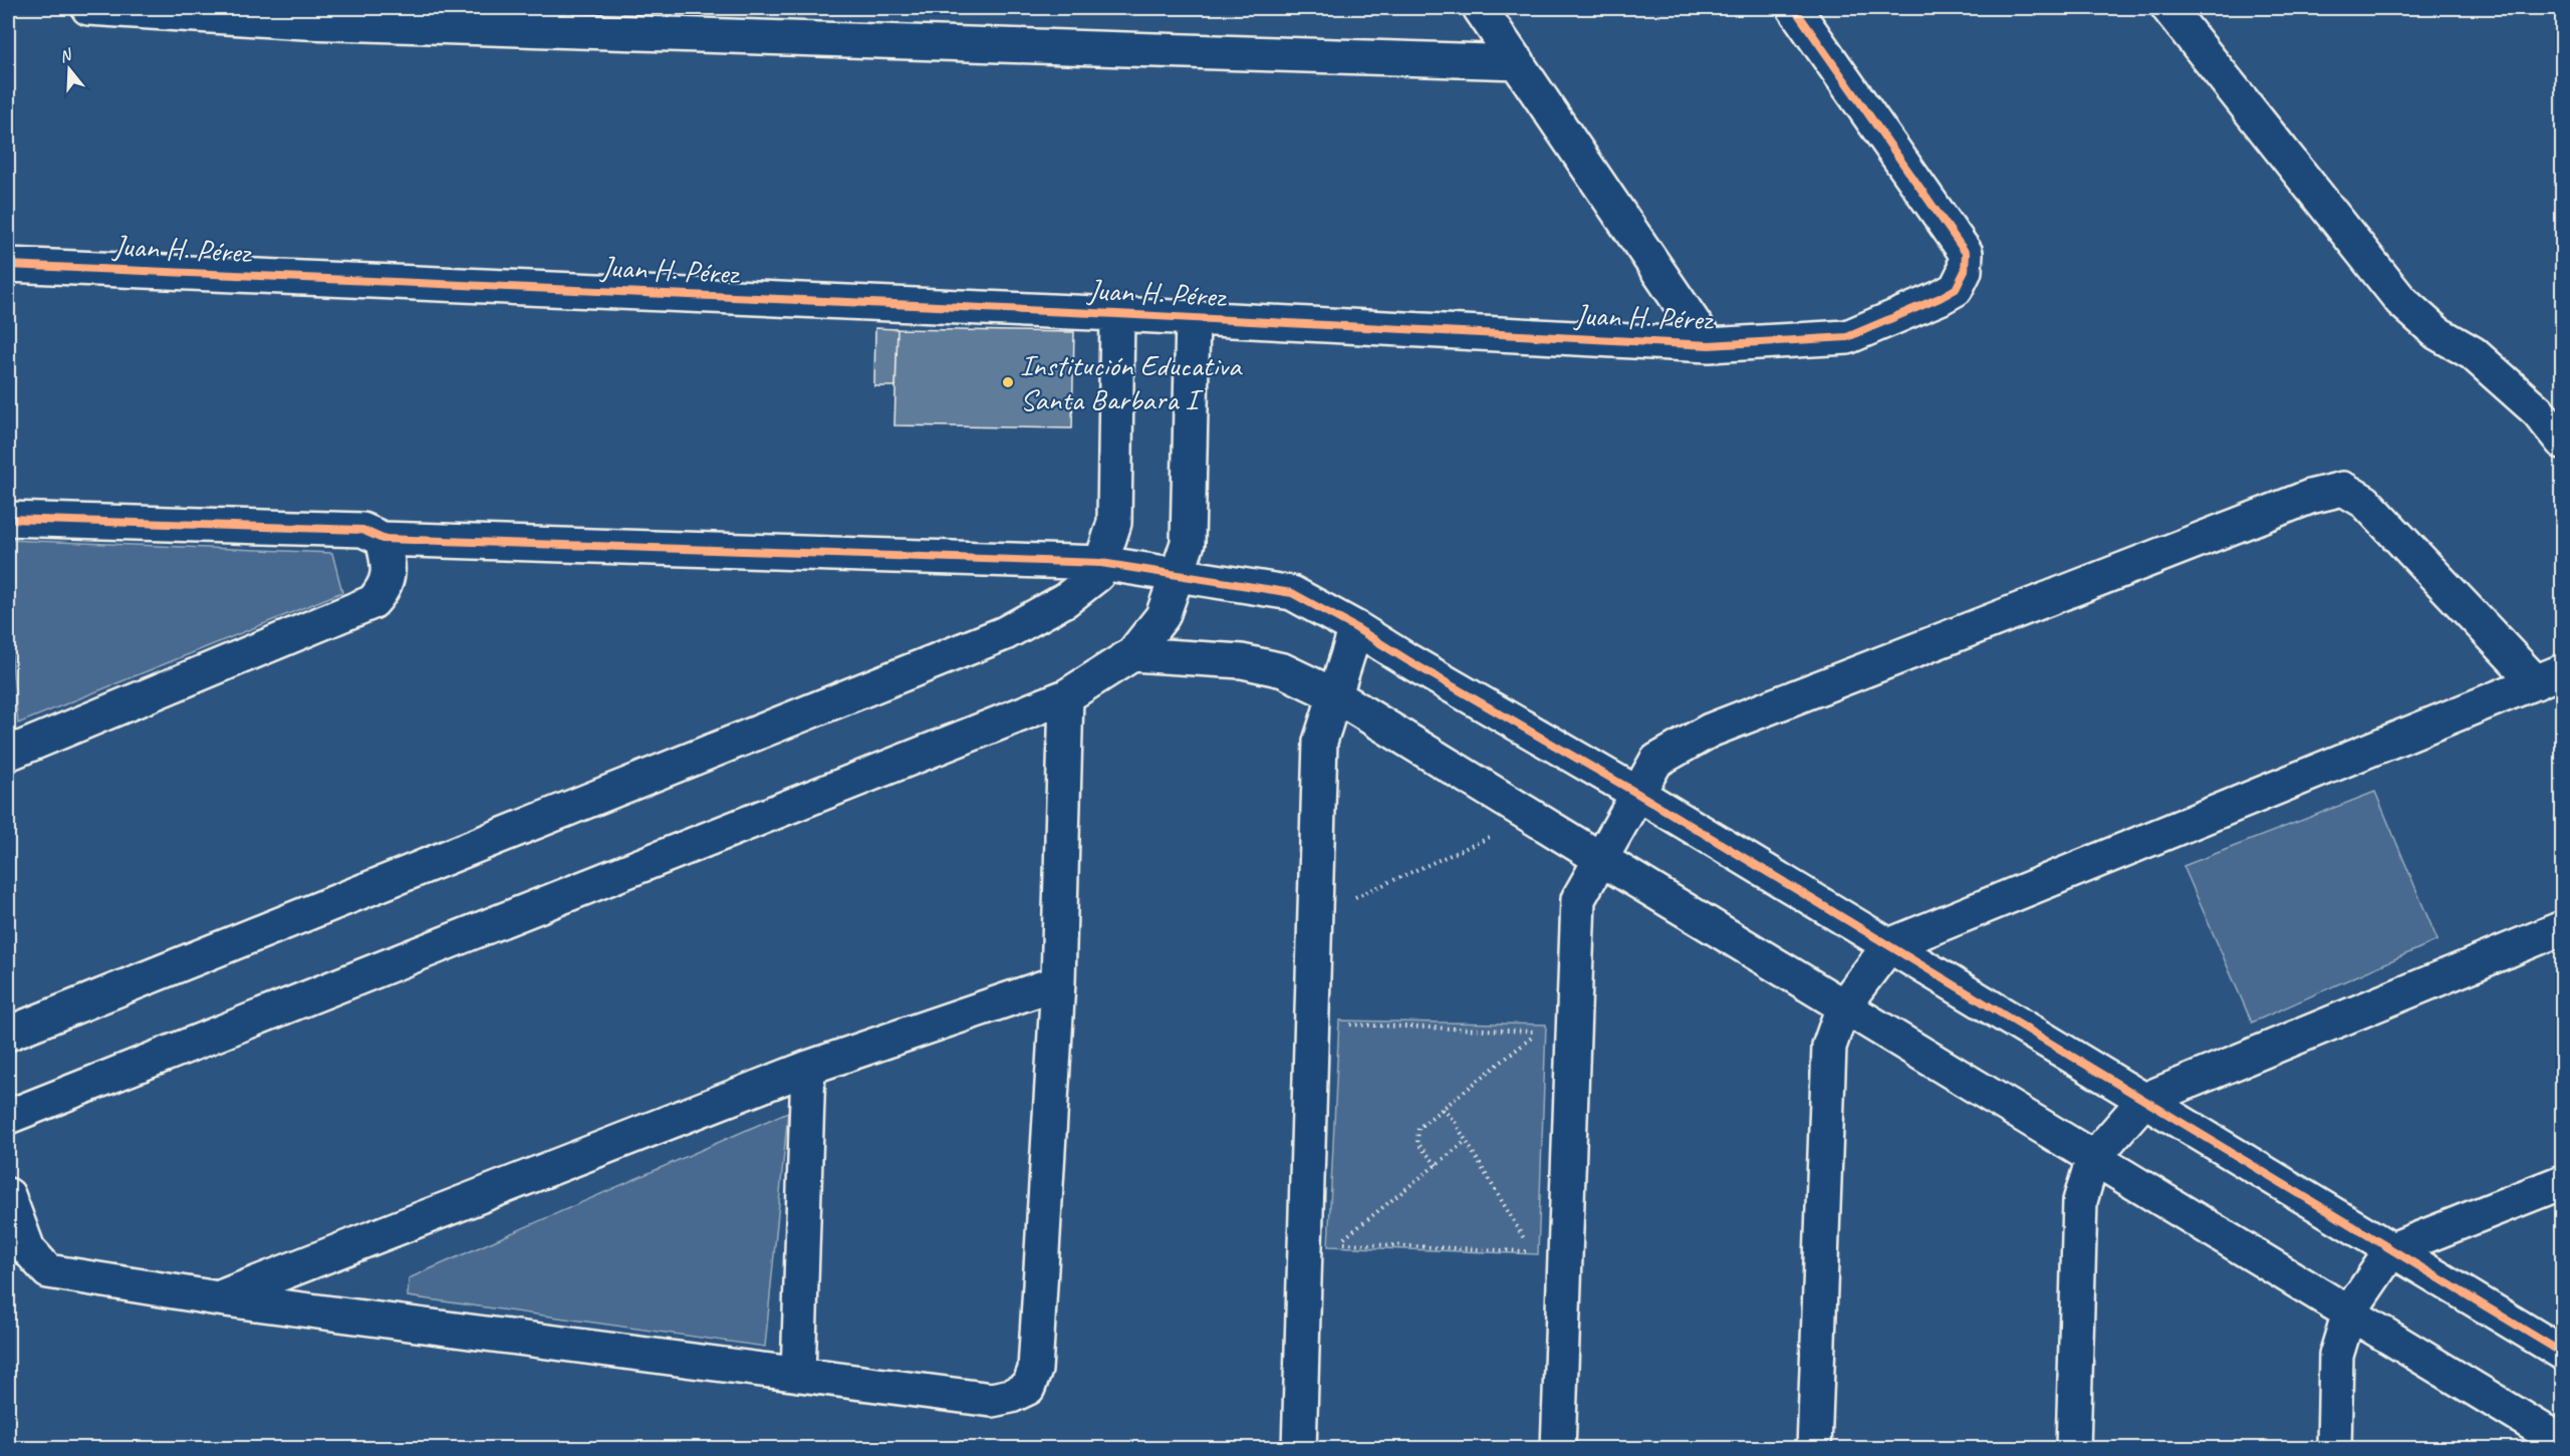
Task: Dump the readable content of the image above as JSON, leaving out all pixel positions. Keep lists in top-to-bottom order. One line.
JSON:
{"streets":{"street":["Juan H. Pérez"]},"places":["Institución Educativa Santa Barbara I"],"north":"top"}
